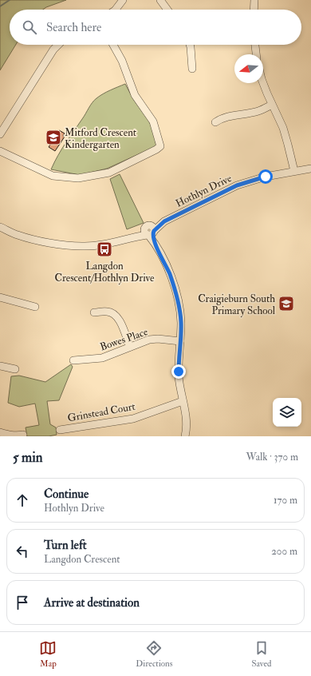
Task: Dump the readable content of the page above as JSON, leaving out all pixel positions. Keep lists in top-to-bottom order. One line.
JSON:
{"streets":{"street":["Hothlyn Drive","Bowes Place","Grinstead Court"]},"places":{"school or university":["Mitford Crescent Kindergarten","Craigieburn South Primary School"],"bus stop":["Langdon Crescent/Hothlyn Drive"]},"north":"left","page":{"search":"Search here","heading":["5 min","Walk · 370 m"],"list":[["Continue","Hothlyn Drive","170 m"],["Turn left","Langdon Crescent","200 m"],"Arrive at destination"],"nav":["Map","Directions","Saved"]}}
